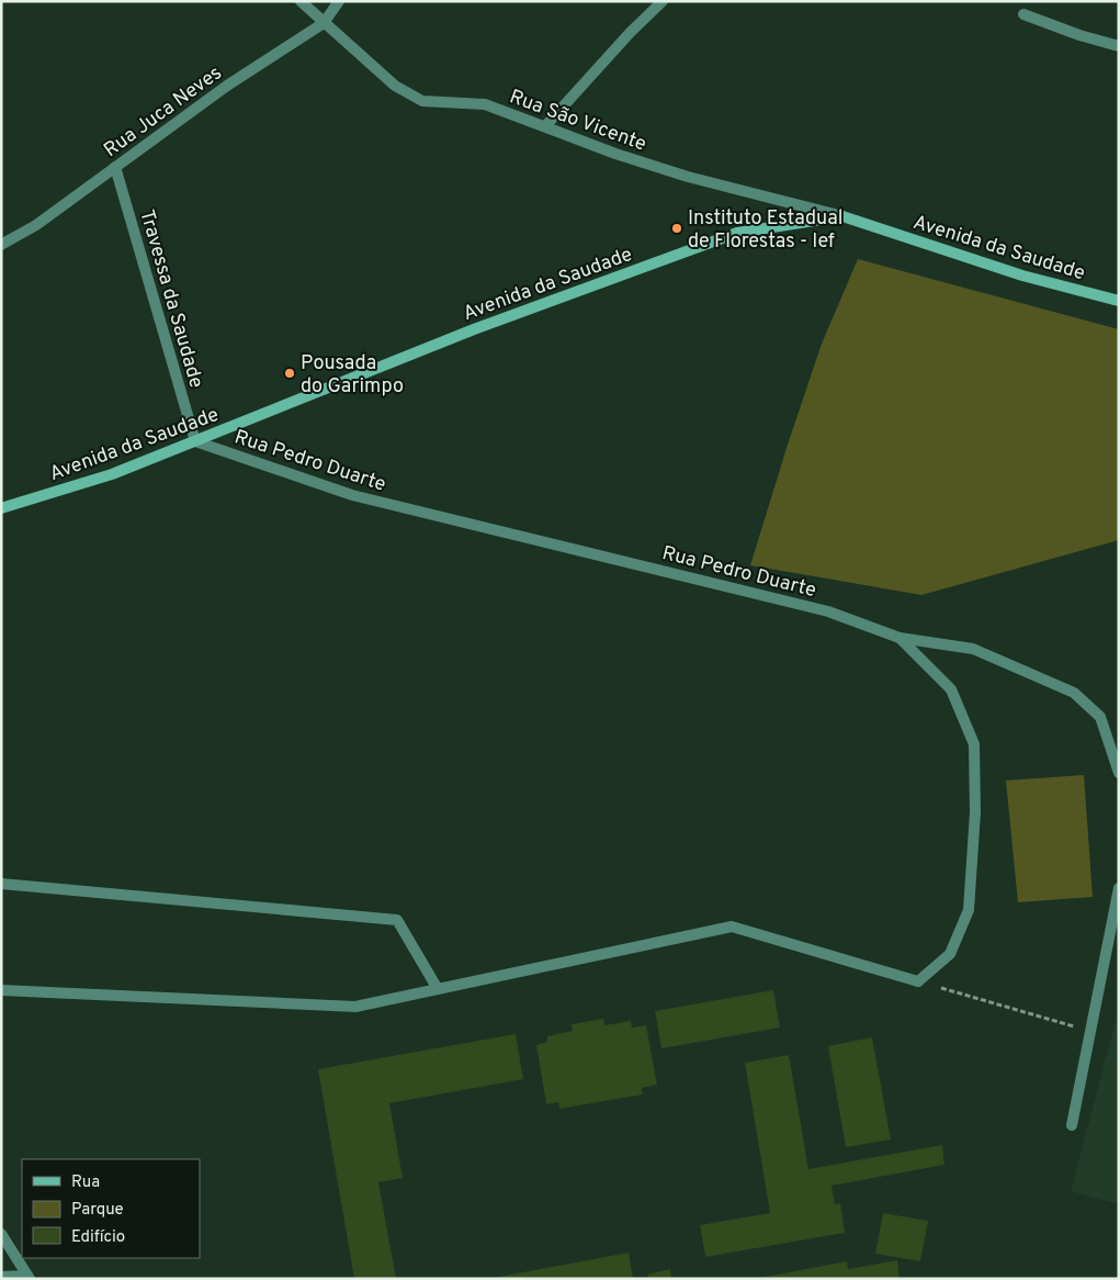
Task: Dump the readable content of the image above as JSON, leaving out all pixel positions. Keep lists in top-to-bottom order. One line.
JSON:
{"streets":{"street":["Rua Juca Neves","Rua São Vicente","Avenida da Saudade","Travessa da Saudade","Rua Pedro Duarte"]},"crossings":[["Rua Juca Neves","Rua São Vicente"],["Rua Juca Neves","Travessa da Saudade"],["Rua São Vicente","Avenida da Saudade"],["Avenida da Saudade","Travessa da Saudade"],["Avenida da Saudade","Rua Pedro Duarte"],["Travessa da Saudade","Rua Pedro Duarte"]],"places":["Instituto Estadual de Florestas - Ief","Pousada do Garimpo"],"legend":["Rua","Parque","Edifício"]}
